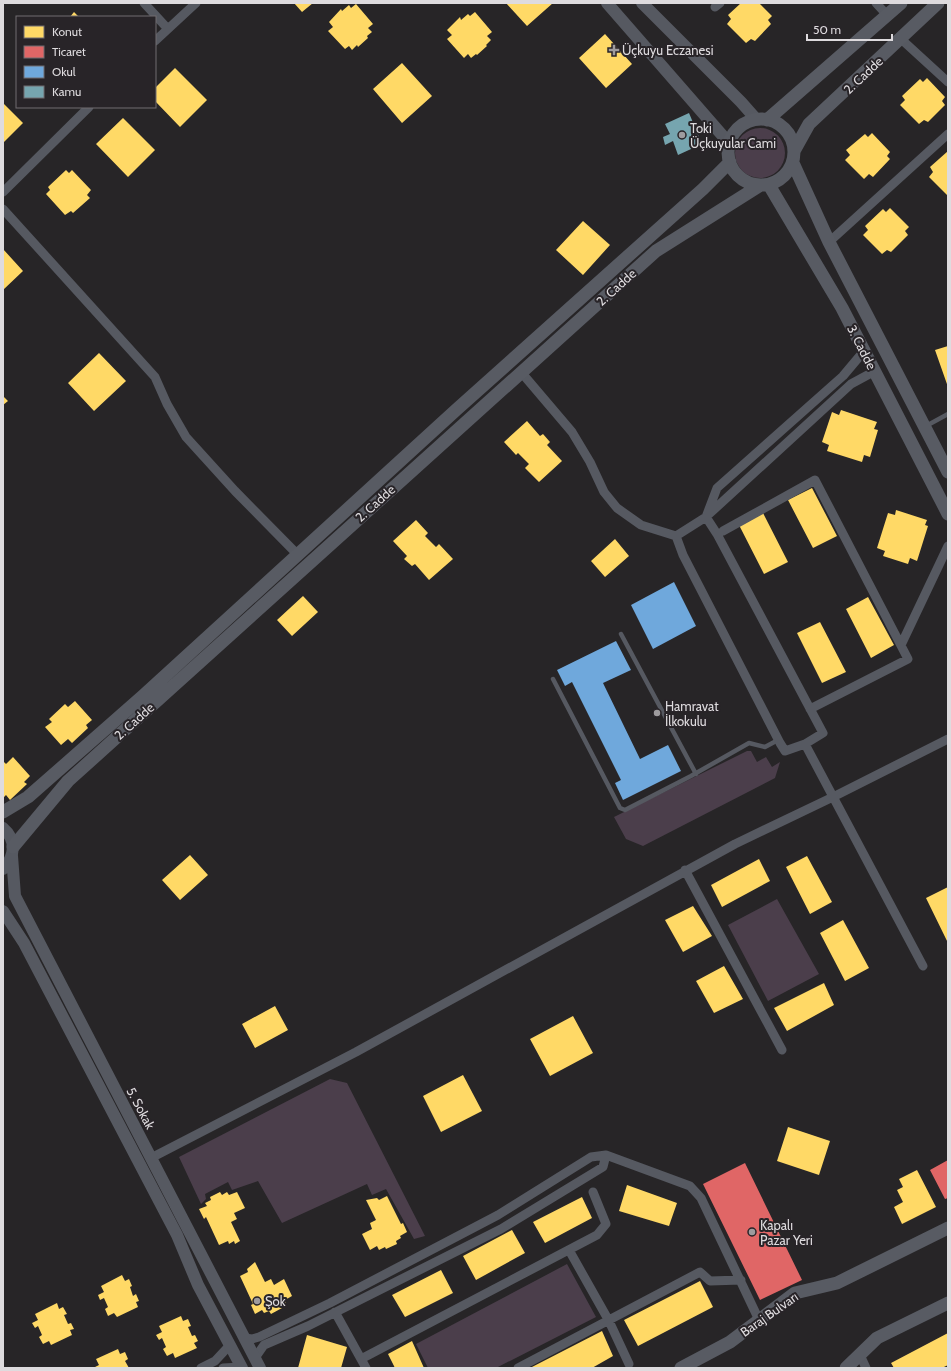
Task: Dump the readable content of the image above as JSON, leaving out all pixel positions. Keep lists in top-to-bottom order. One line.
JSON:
{"streets":{"main road":["2. Cadde","3. Cadde","Baraj Bulvarı"],"street":["5. Sokak"]},"crossings":[["2. Cadde","3. Cadde"],["2. Cadde","5. Sokak"]],"places":{"health":["Üçkuyu Eczanesi"],"other":["Toki Üçkuyular Cami","Hamravat İlkokulu","Kapalı Pazar Yeri","Şok"]},"legend":["Konut","Ticaret","Okul","Kamu"],"scale_bar":"50 m"}
